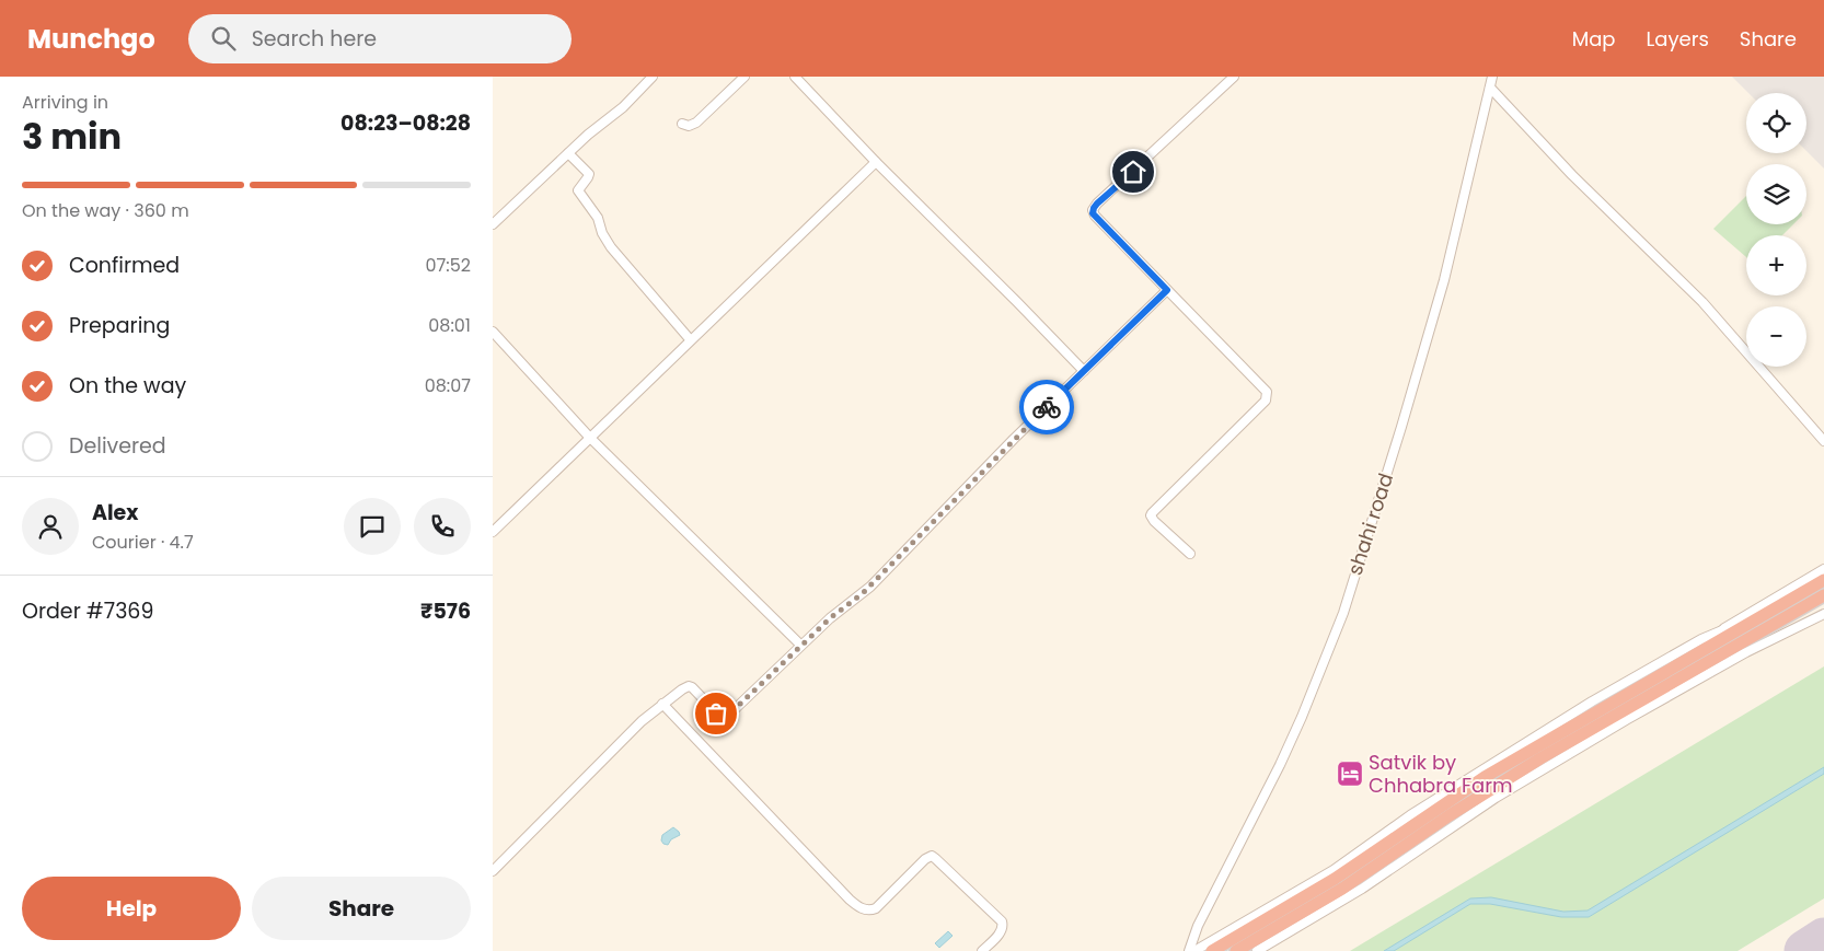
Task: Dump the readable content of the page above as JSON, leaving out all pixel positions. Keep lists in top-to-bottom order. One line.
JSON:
{"streets":{"street":["shahi road"]},"places":{"hotel":["Satvik by Chhabra Farm"]},"page":{"header":"Munchgo","search":"Search here","nav":["Map","Layers","Share"],"heading":["3 min","Arriving in","08:23–08:28"],"panel":["Alex","Courier · 4.7","Order #7369","₹576"],"map_buttons":["+","−"],"bar":"On the way · 360 m","list":[["Confirmed","07:52"],["Preparing","08:01"],["On the way","08:07"],"Delivered"],"buttons":["Help","Share"]}}
